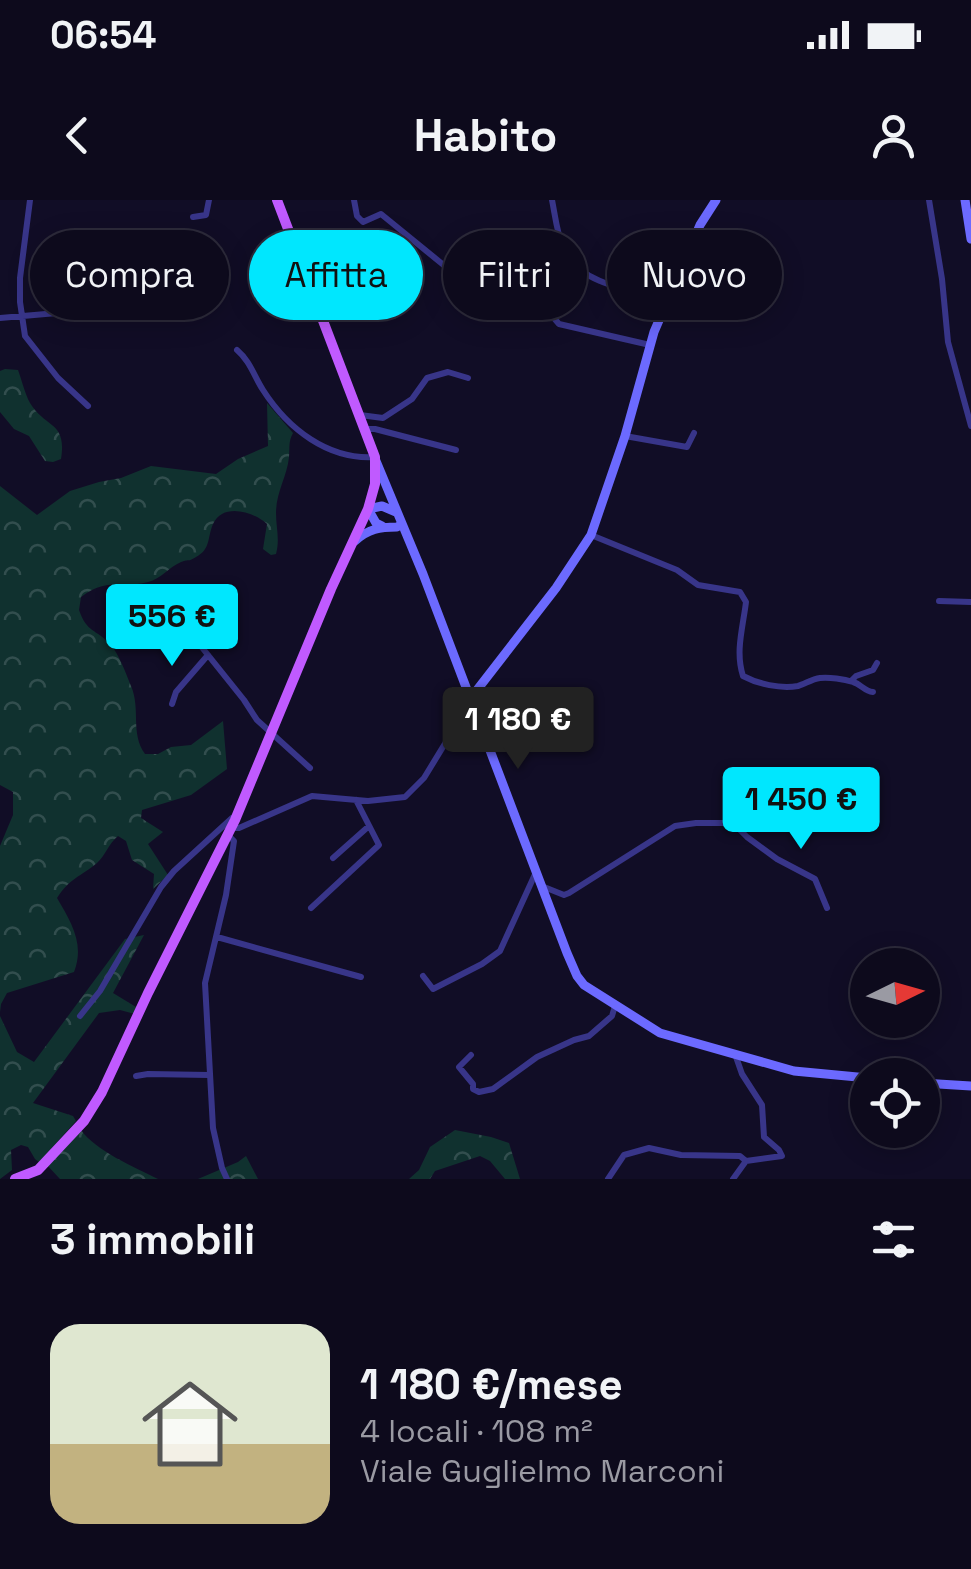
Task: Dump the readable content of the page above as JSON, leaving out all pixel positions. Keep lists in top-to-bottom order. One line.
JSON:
{"north":"right","page":{"status":"06:54","header":"Habito","chip":["Compra","Affitta","Filtri","Nuovo"],"price":["556 €","1 180 €","1 450 €"],"heading":"3 immobili","list":[{"name":"1 180 €/mese","note":"4 locali · 108 m² · Viale Guglielmo Marconi"}]}}
